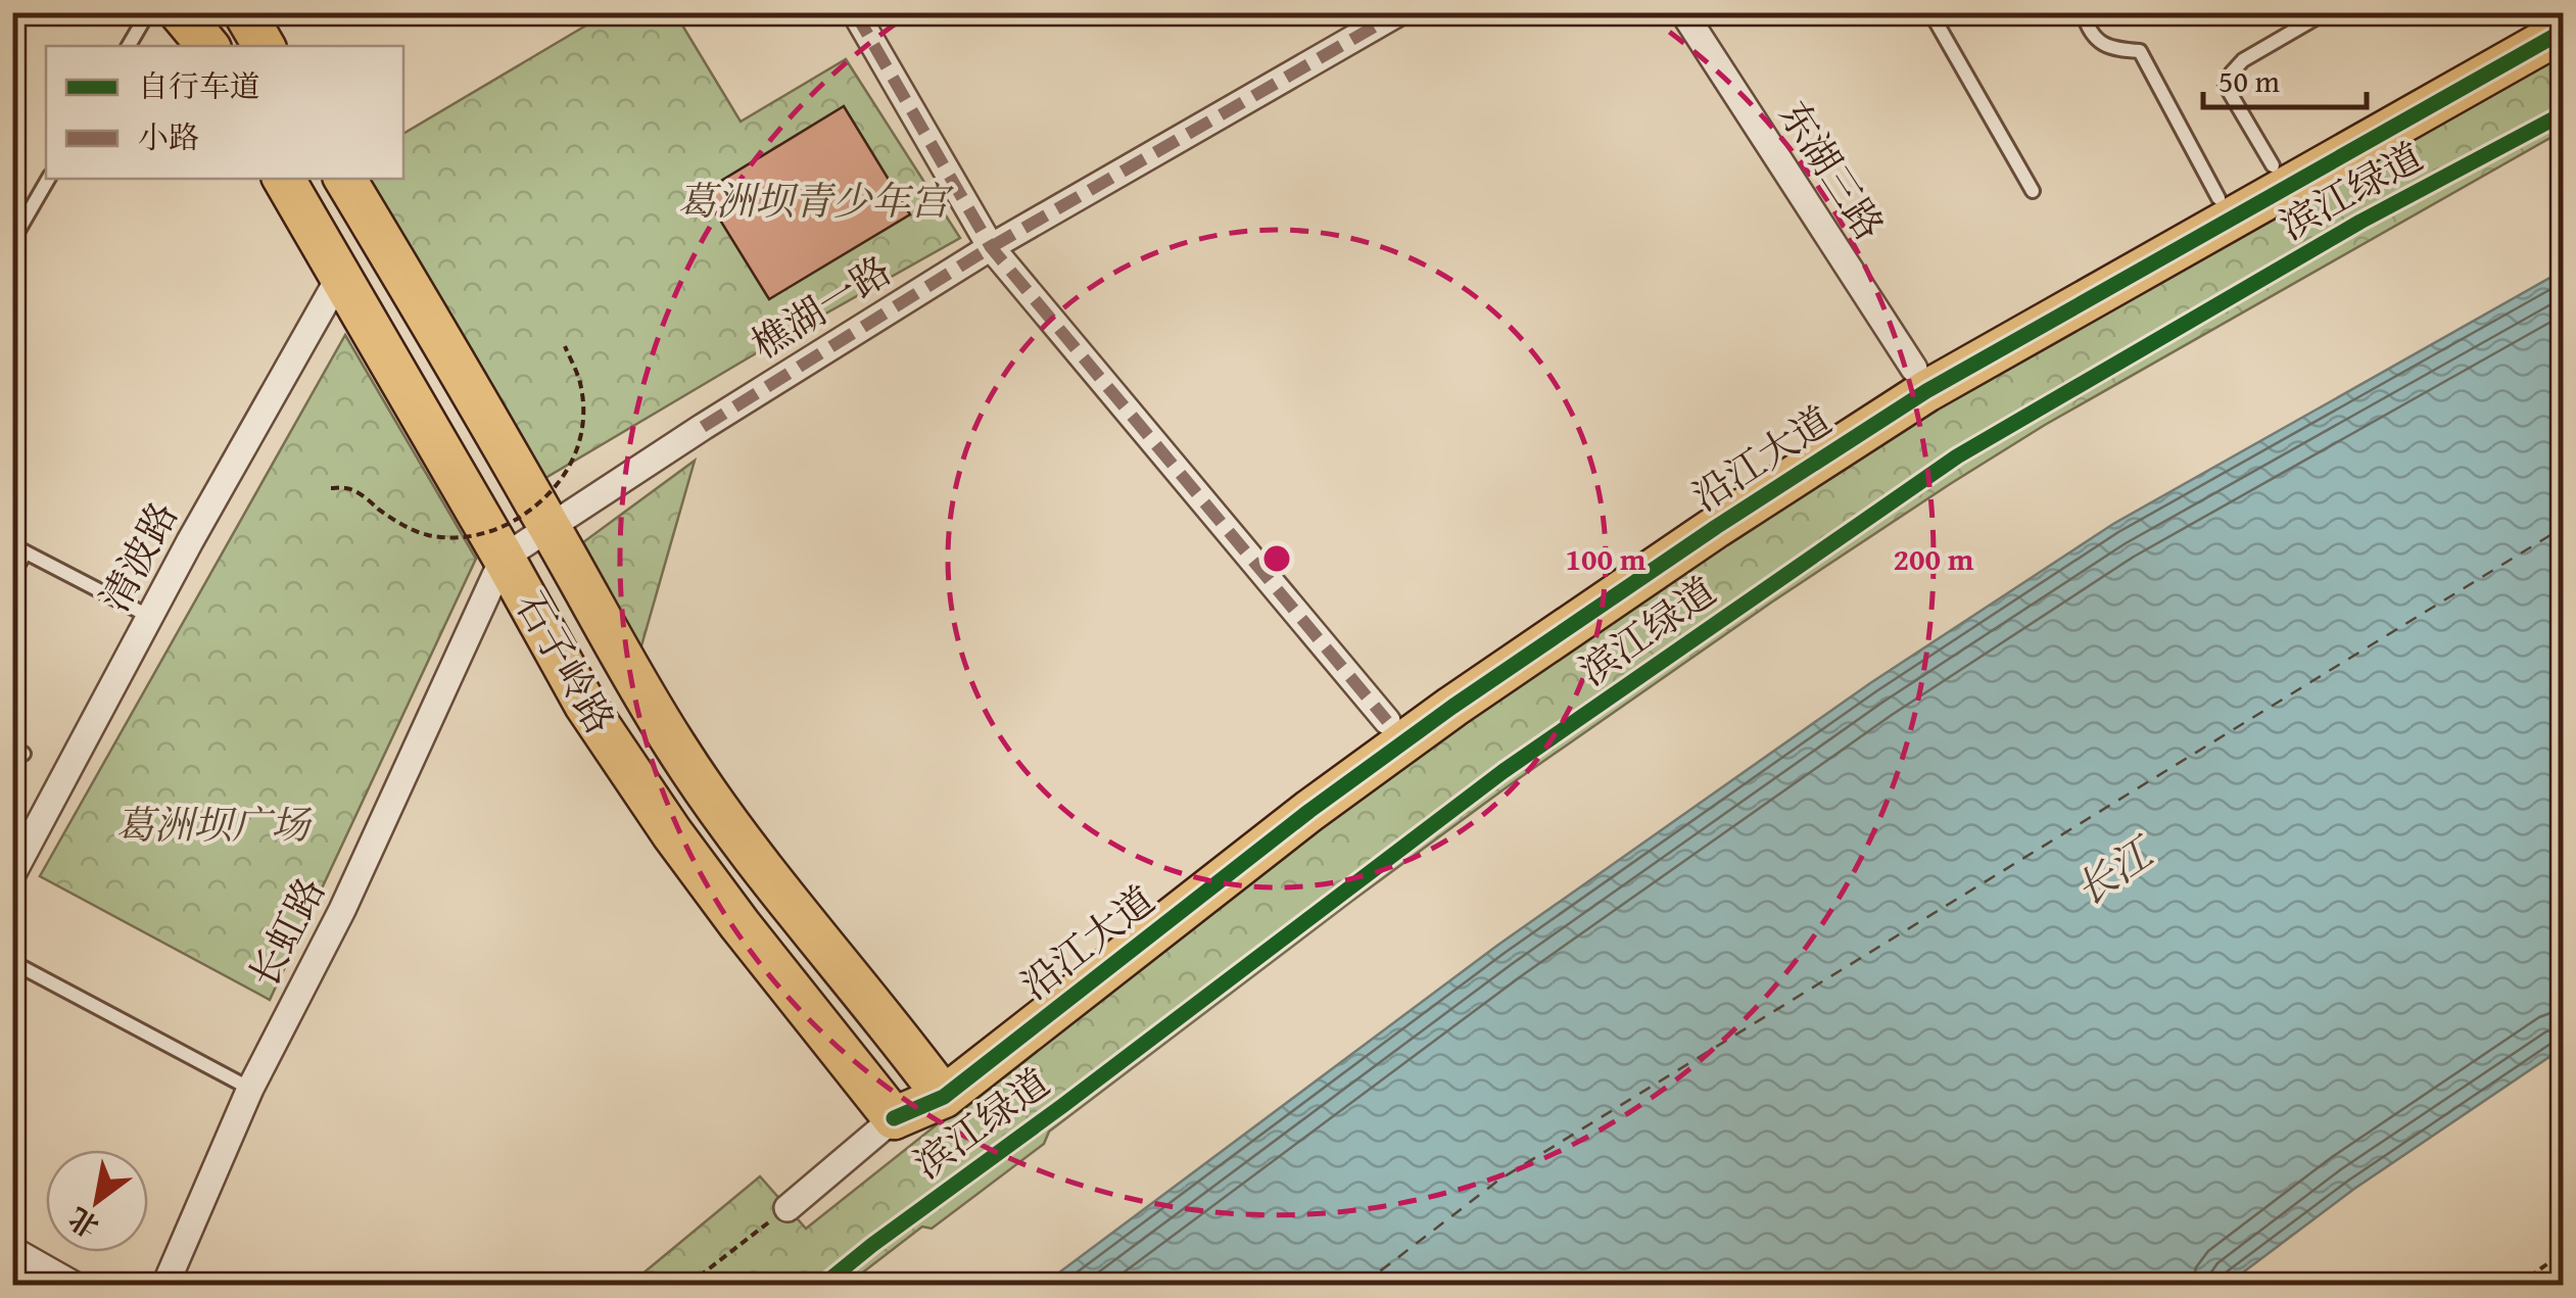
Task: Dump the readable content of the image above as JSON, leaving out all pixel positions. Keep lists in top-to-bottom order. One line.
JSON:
{"streets":{"main road":["沿江大道","石子岭路"],"street":["东湖三路","樵湖一路","清波路","长虹路"],"cycle path":["滨江绿道"]},"crossings":[["东湖三路","沿江大道"],["樵湖一路","石子岭路"],["樵湖一路","长虹路"],["沿江大道","石子岭路"],["清波路","石子岭路"],["石子岭路","长虹路"]],"water":["长江"],"parks":["葛洲坝青少年宫","葛洲坝广场"],"legend":["自行车道","小路"],"scale_bar":"50 m","north":"bottom left","rings":["100 m","200 m"]}
